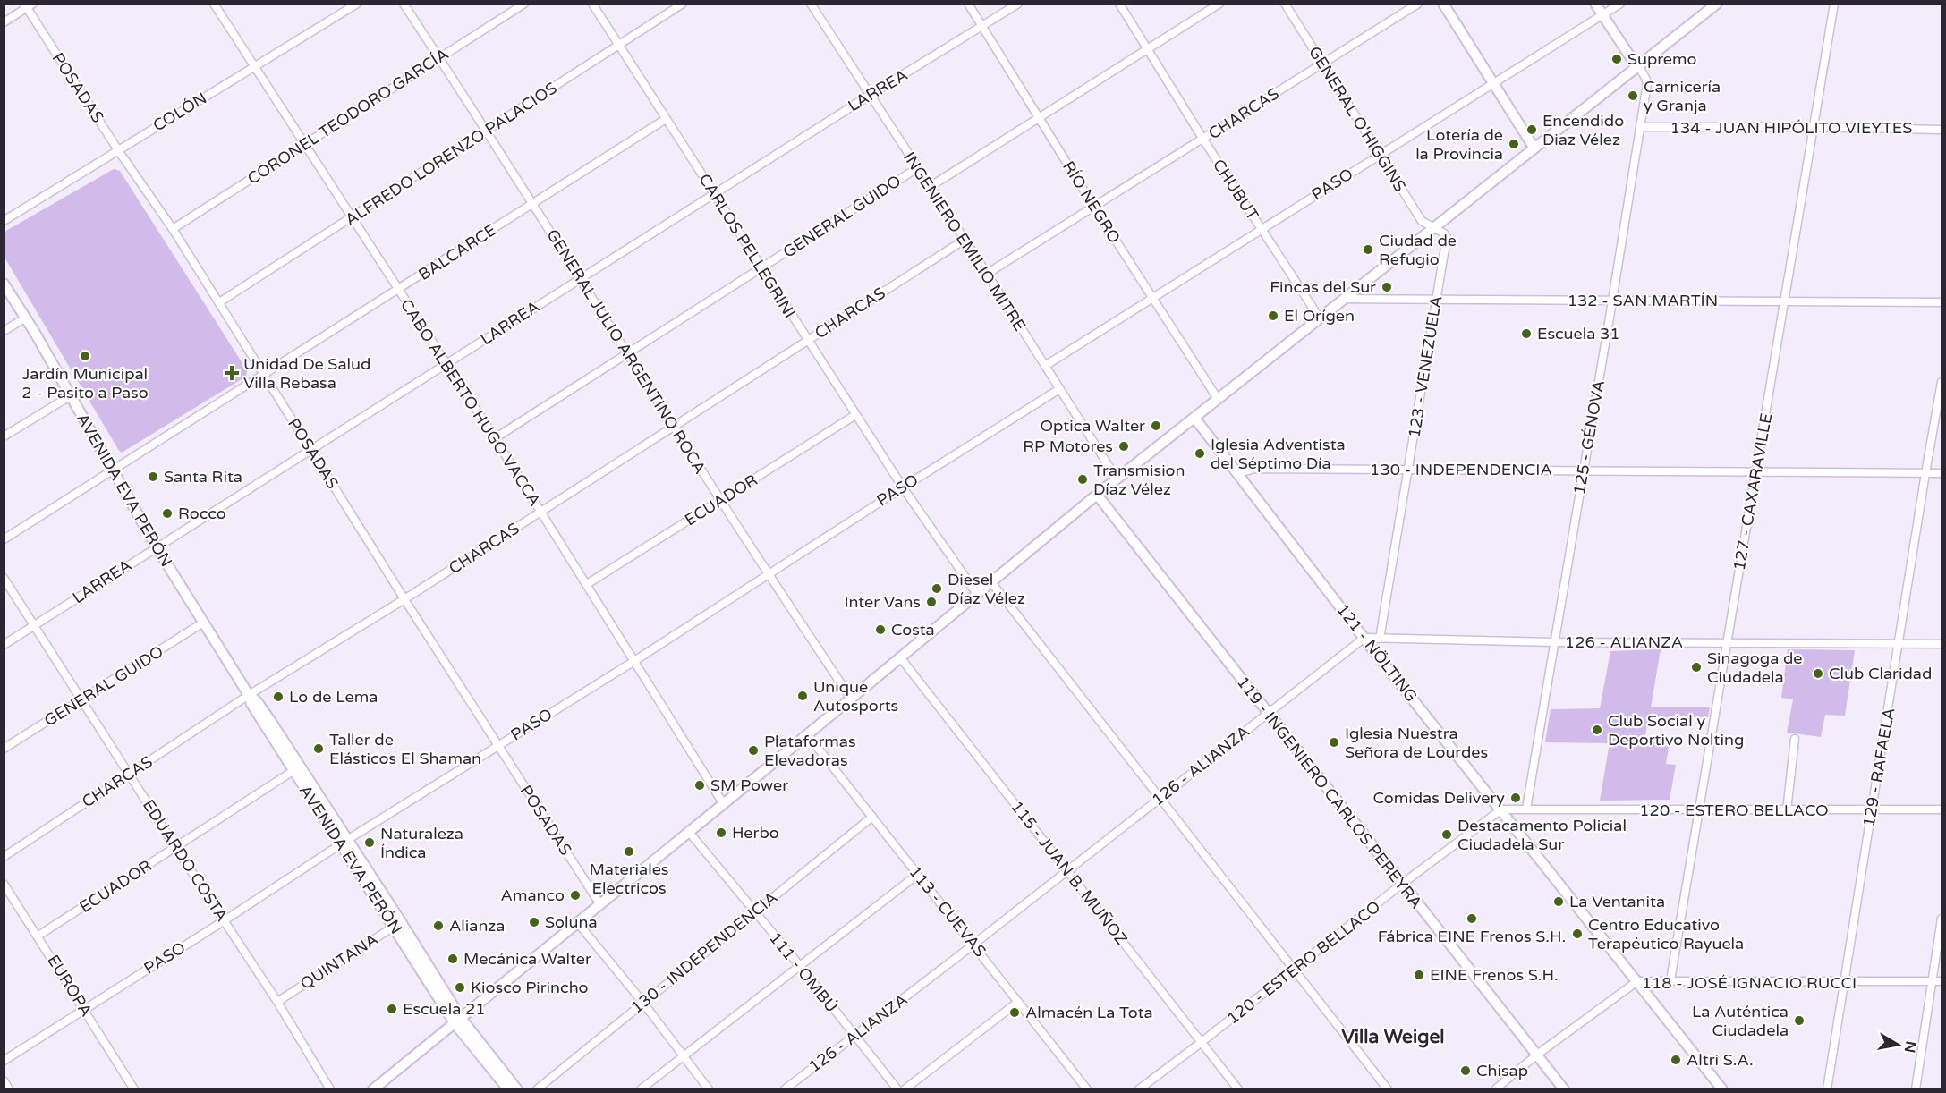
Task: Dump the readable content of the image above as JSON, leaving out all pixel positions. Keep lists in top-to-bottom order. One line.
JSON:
{"streets":{"main road":["AVENIDA EVA PERÓN","121 - NÖLTING","119 - INGENIERO CARLOS PEREYRA"],"street":["POSADAS","LARREA","COLÓN","CHARCAS","CORONEL TEODORO GARCÍA","GENERAL O'HIGGINS","134 - JUAN HIPÓLITO VIEYTES","ALFREDO LORENZO PALACIOS","PASO","CHUBUT","RÍO NEGRO","GENERAL GUIDO","INGENIERO EMILIO MITRE","CARLOS PELLEGRINI","BALCARCE","132 - SAN MARTÍN","GENERAL JULIO ARGENTINO ROCA","123 - VENEZUELA","CABO ALBERTO HUGO VACCA","125 - GÉNOVA","130 - INDEPENDENCIA","127 - CAXARAVILLE","ECUADOR","126 - ALIANZA","129 - RAFAELA","120 - ESTERO BELLACO","EDUARDO COSTA","115 - JUAN B. MUÑOZ","113 - CUEVAS","QUINTANA","111 - OMBÚ","118 - JOSÉ IGNACIO RUCCI","EUROPA"]},"crossings":[["POSADAS","LARREA"],["POSADAS","COLÓN"],["POSADAS","CHARCAS"],["POSADAS","CORONEL TEODORO GARCÍA"],["POSADAS","ALFREDO LORENZO PALACIOS"],["POSADAS","PASO"],["POSADAS","BALCARCE"],["LARREA","RÍO NEGRO"],["LARREA","INGENIERO EMILIO MITRE"],["LARREA","CARLOS PELLEGRINI"],["LARREA","GENERAL JULIO ARGENTINO ROCA"],["LARREA","CABO ALBERTO HUGO VACCA"],["LARREA","AVENIDA EVA PERÓN"],["LARREA","EDUARDO COSTA"],["COLÓN","CABO ALBERTO HUGO VACCA"],["CHARCAS","GENERAL O'HIGGINS"],["CHARCAS","CHUBUT"],["CHARCAS","RÍO NEGRO"],["CHARCAS","INGENIERO EMILIO MITRE"],["CHARCAS","CARLOS PELLEGRINI"],["CHARCAS","GENERAL JULIO ARGENTINO ROCA"],["CHARCAS","CABO ALBERTO HUGO VACCA"],["CHARCAS","AVENIDA EVA PERÓN"],["CHARCAS","EDUARDO COSTA"],["CORONEL TEODORO GARCÍA","GENERAL JULIO ARGENTINO ROCA"],["CORONEL TEODORO GARCÍA","CABO ALBERTO HUGO VACCA"],["GENERAL O'HIGGINS","PASO"],["GENERAL O'HIGGINS","123 - VENEZUELA"],["134 - JUAN HIPÓLITO VIEYTES","125 - GÉNOVA"],["134 - JUAN HIPÓLITO VIEYTES","127 - CAXARAVILLE"],["ALFREDO LORENZO PALACIOS","CARLOS PELLEGRINI"],["ALFREDO LORENZO PALACIOS","GENERAL JULIO ARGENTINO ROCA"],["ALFREDO LORENZO PALACIOS","CABO ALBERTO HUGO VACCA"],["PASO","CHUBUT"],["PASO","RÍO NEGRO"],["PASO","INGENIERO EMILIO MITRE"],["PASO","CARLOS PELLEGRINI"],["PASO","GENERAL JULIO ARGENTINO ROCA"],["PASO","CABO ALBERTO HUGO VACCA"],["PASO","AVENIDA EVA PERÓN"],["PASO","EDUARDO COSTA"],["PASO","EUROPA"],["GENERAL GUIDO","INGENIERO EMILIO MITRE"],["GENERAL GUIDO","CARLOS PELLEGRINI"],["GENERAL GUIDO","GENERAL JULIO ARGENTINO ROCA"],["GENERAL GUIDO","CABO ALBERTO HUGO VACCA"],["GENERAL GUIDO","AVENIDA EVA PERÓN"],["GENERAL GUIDO","EDUARDO COSTA"],["CARLOS PELLEGRINI","BALCARCE"],["CARLOS PELLEGRINI","ECUADOR"],["BALCARCE","GENERAL JULIO ARGENTINO ROCA"],["BALCARCE","CABO ALBERTO HUGO VACCA"],["BALCARCE","AVENIDA EVA PERÓN"],["132 - SAN MARTÍN","123 - VENEZUELA"],["132 - SAN MARTÍN","125 - GÉNOVA"],["132 - SAN MARTÍN","127 - CAXARAVILLE"],["GENERAL JULIO ARGENTINO ROCA","ECUADOR"],["123 - VENEZUELA","130 - INDEPENDENCIA"],["123 - VENEZUELA","126 - ALIANZA"],["CABO ALBERTO HUGO VACCA","ECUADOR"],["125 - GÉNOVA","130 - INDEPENDENCIA"],["125 - GÉNOVA","126 - ALIANZA"],["125 - GÉNOVA","120 - ESTERO BELLACO"],["130 - INDEPENDENCIA","127 - CAXARAVILLE"],["130 - INDEPENDENCIA","121 - NÖLTING"],["130 - INDEPENDENCIA","129 - RAFAELA"],["130 - INDEPENDENCIA","113 - CUEVAS"],["130 - INDEPENDENCIA","111 - OMBÚ"],["AVENIDA EVA PERÓN","ECUADOR"],["AVENIDA EVA PERÓN","QUINTANA"],["127 - CAXARAVILLE","126 - ALIANZA"],["127 - CAXARAVILLE","120 - ESTERO BELLACO"],["127 - CAXARAVILLE","118 - JOSÉ IGNACIO RUCCI"],["ECUADOR","EDUARDO COSTA"],["ECUADOR","EUROPA"],["126 - ALIANZA","121 - NÖLTING"],["126 - ALIANZA","129 - RAFAELA"],["126 - ALIANZA","119 - INGENIERO CARLOS PEREYRA"],["126 - ALIANZA","115 - JUAN B. MUÑOZ"],["126 - ALIANZA","113 - CUEVAS"],["126 - ALIANZA","111 - OMBÚ"],["121 - NÖLTING","120 - ESTERO BELLACO"],["121 - NÖLTING","118 - JOSÉ IGNACIO RUCCI"],["129 - RAFAELA","120 - ESTERO BELLACO"],["129 - RAFAELA","118 - JOSÉ IGNACIO RUCCI"],["119 - INGENIERO CARLOS PEREYRA","120 - ESTERO BELLACO"],["119 - INGENIERO CARLOS PEREYRA","118 - JOSÉ IGNACIO RUCCI"],["120 - ESTERO BELLACO","115 - JUAN B. MUÑOZ"],["EDUARDO COSTA","QUINTANA"]],"districts":["Villa Weigel"],"places":{"other":["Supremo","Carnicería y Granja","Encendido Diaz Vélez","Lotería de la Provincia","Ciudad de Refugio","Fincas del Sur","El Orígen","Escuela 31","Jardín Municipal 2 - Pasito a Paso","Optica Walter","RP Motores","Iglesia Adventista del Séptimo Día","Santa Rita","Transmision Díaz Vélez","Rocco","Diesel Díaz Vélez","Inter Vans","Costa","Sinagoga de Ciudadela","Club Claridad","Unique Autosports","Lo de Lema","Club Social y Deportivo Nolting","Iglesia Nuestra Señora de Lourdes","Taller de Elásticos El Shaman","Plataformas Elevadoras","SM Power","Comidas Delivery","Herbo","Destacamento Policial Ciudadela Sur","Naturaleza Índica","Materiales Electricos","Amanco","La Ventanita","Fábrica EINE Frenos S.H.","Soluna","Alianza","Centro Educativo Terapéutico Rayuela","Mecánica Walter","EINE Frenos S.H.","Kiosco Pirincho","Escuela 21","Almacén La Tota","La Auténtica Ciudadela","Altri S.A.","Chisap"],"health":["Unidad De Salud Villa Rebasa"]},"north":"right"}
